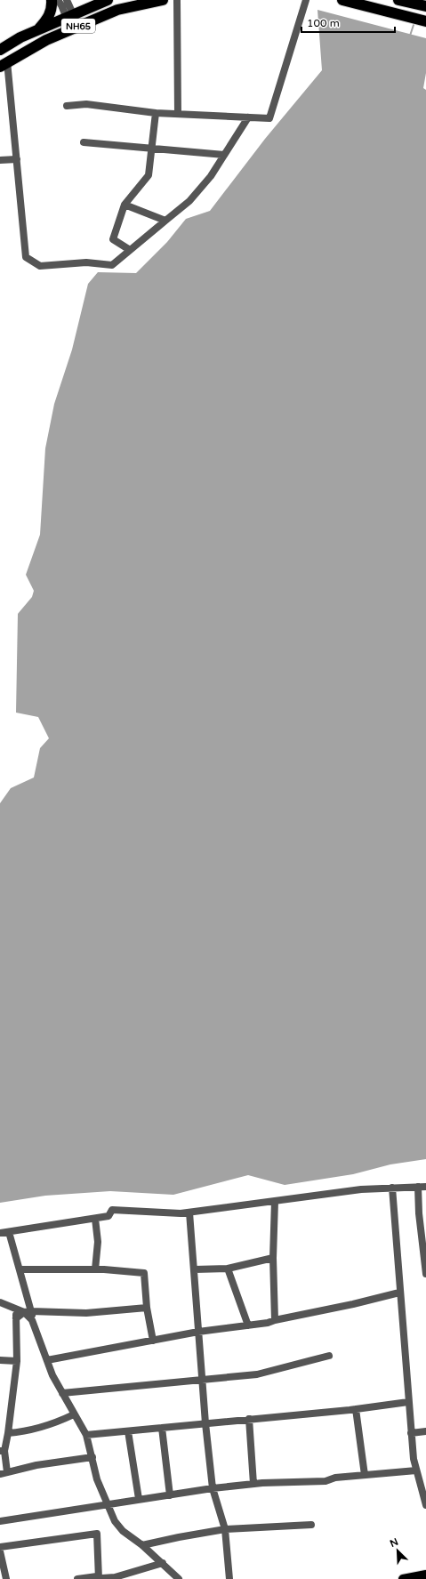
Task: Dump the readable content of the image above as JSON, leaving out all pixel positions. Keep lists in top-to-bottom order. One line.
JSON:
{"streets":{"highway":["NH65"]},"scale_bar":"100 m","north":"top left"}
